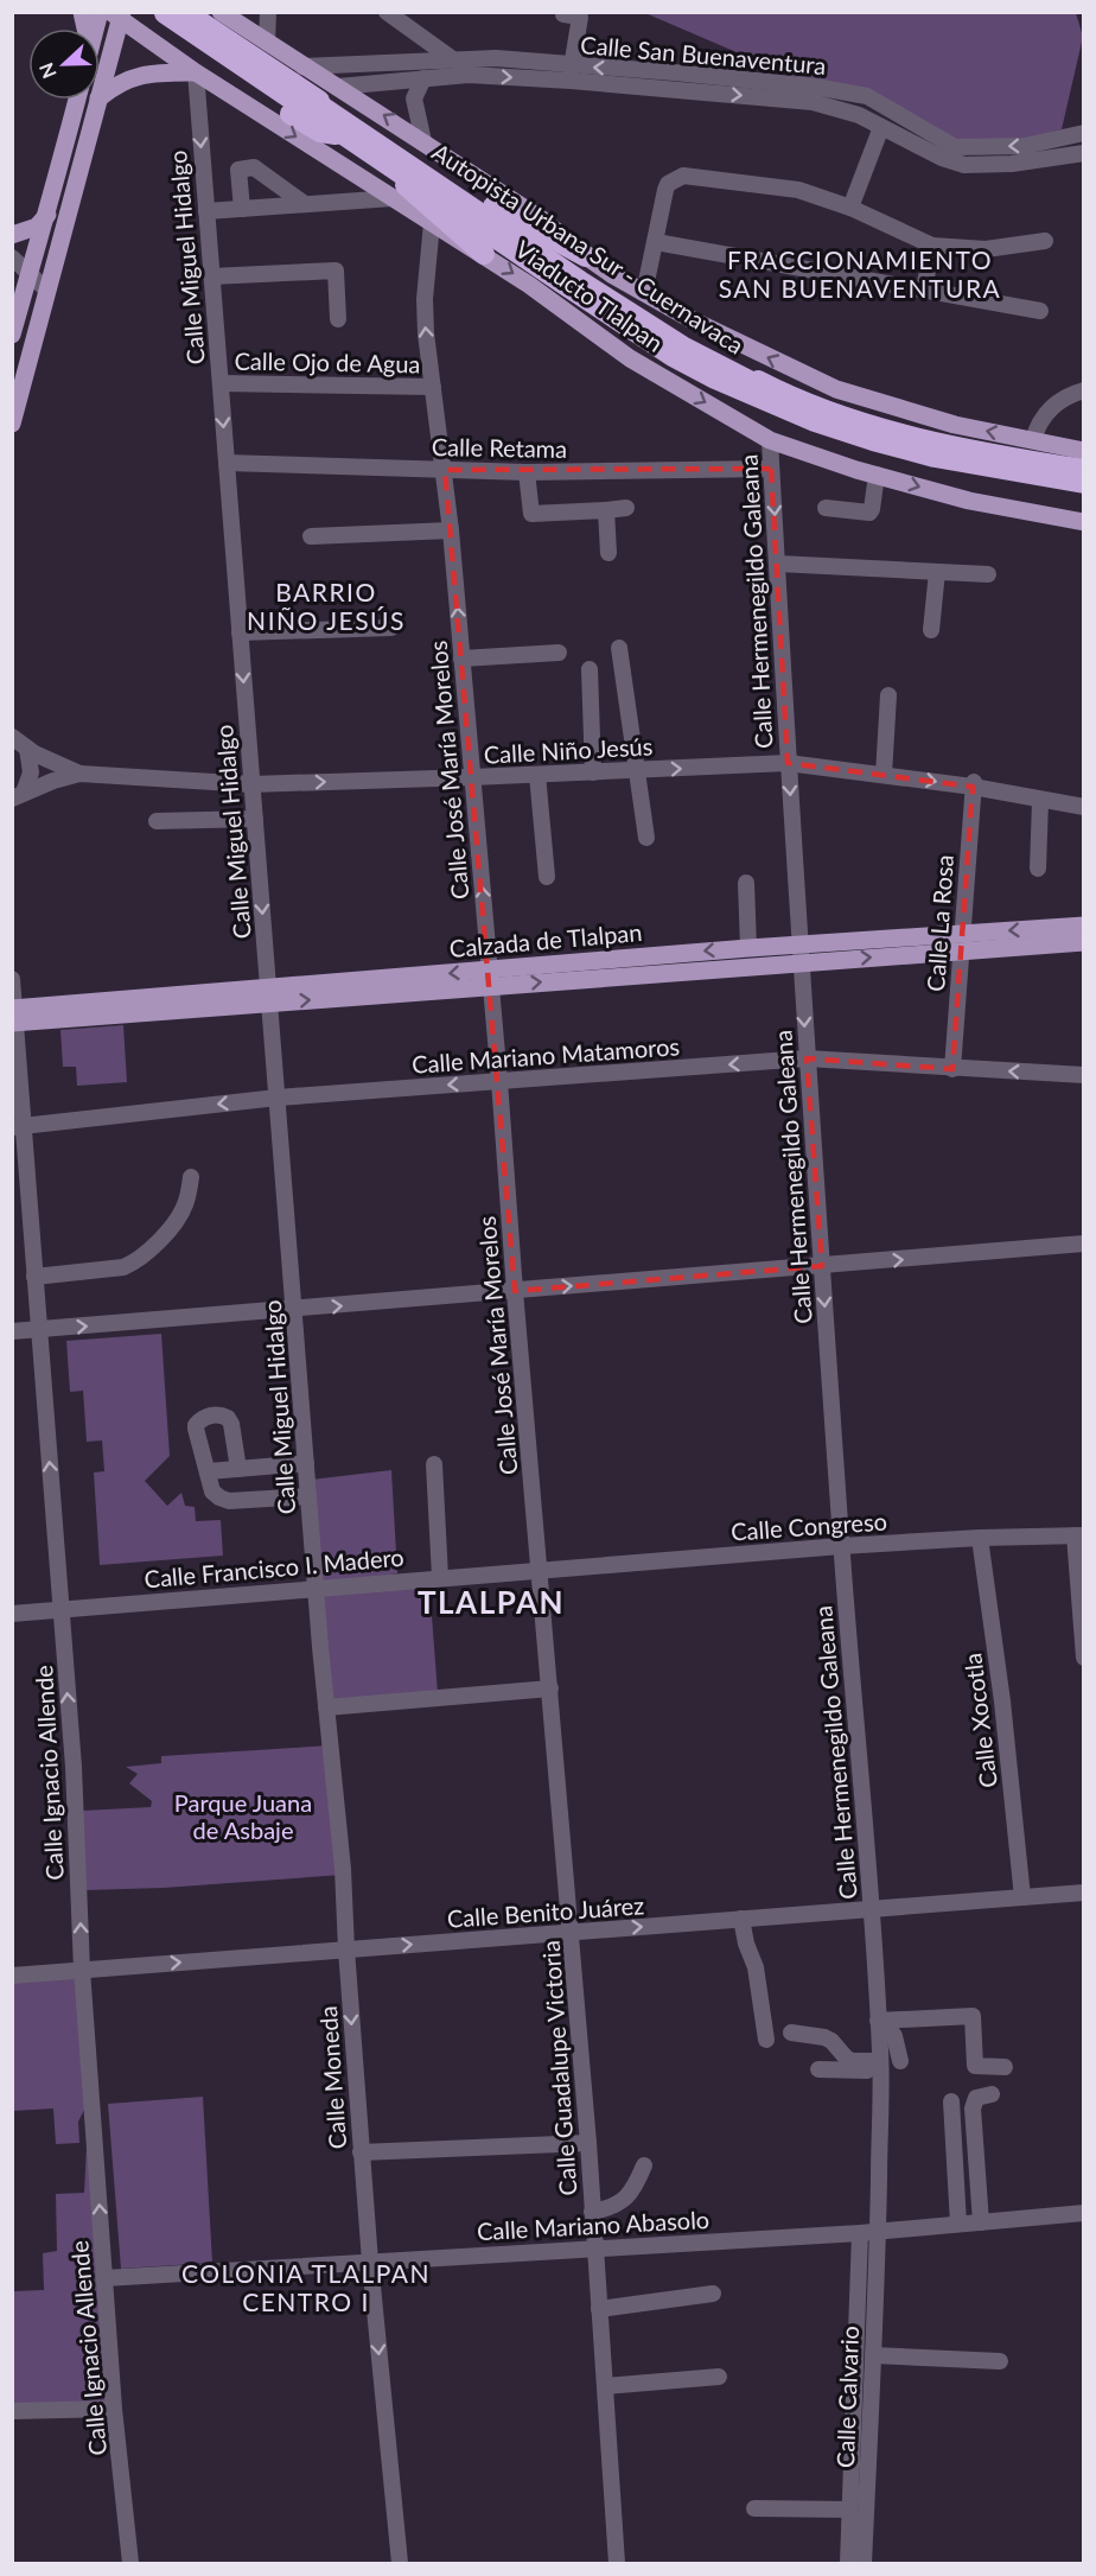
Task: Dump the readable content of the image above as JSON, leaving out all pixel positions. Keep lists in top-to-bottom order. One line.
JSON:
{"streets":{"highway":["Autopista Urbana Sur - Cuernavaca","Viaducto Tlalpan"],"main road":["Calzada de Tlalpan"],"street":["Calle San Buenaventura","Calle Miguel Hidalgo","Calle Ojo de Agua","Calle Retama","Calle Hermenegildo Galeana","Calle Niño Jesús","Calle José María Morelos","Calle La Rosa","Calle Mariano Matamoros","Calle Congreso","Calle Francisco I. Madero","Calle Xocotla","Calle Ignacio Allende","Calle Benito Juárez","Calle Guadalupe Victoria","Calle Moneda","Calle Mariano Abasolo","Calle Calvario"]},"crossings":[["Calle San Buenaventura","Viaducto Tlalpan"],["Autopista Urbana Sur - Cuernavaca","Viaducto Tlalpan"],["Calle Miguel Hidalgo","Viaducto Tlalpan"],["Calle Miguel Hidalgo","Calle Ojo de Agua"],["Calle Miguel Hidalgo","Calle Retama"],["Calle Miguel Hidalgo","Calle Niño Jesús"],["Calle Miguel Hidalgo","Calzada de Tlalpan"],["Calle Miguel Hidalgo","Calle Mariano Matamoros"],["Calle Miguel Hidalgo","Calle Francisco I. Madero"],["Calle Miguel Hidalgo","Calle Moneda"],["Viaducto Tlalpan","Calle Hermenegildo Galeana"],["Viaducto Tlalpan","Calle José María Morelos"],["Calle Ojo de Agua","Calle José María Morelos"],["Calle Retama","Calle Hermenegildo Galeana"],["Calle Retama","Calle José María Morelos"],["Calle Hermenegildo Galeana","Calle Niño Jesús"],["Calle Hermenegildo Galeana","Calzada de Tlalpan"],["Calle Hermenegildo Galeana","Calle Mariano Matamoros"],["Calle Hermenegildo Galeana","Calle Congreso"],["Calle Hermenegildo Galeana","Calle Benito Juárez"],["Calle Hermenegildo Galeana","Calle Calvario"],["Calle Niño Jesús","Calle José María Morelos"],["Calle Niño Jesús","Calle La Rosa"],["Calle José María Morelos","Calzada de Tlalpan"],["Calle José María Morelos","Calle Mariano Matamoros"],["Calle José María Morelos","Calle Congreso"],["Calle José María Morelos","Calle Francisco I. Madero"],["Calle José María Morelos","Calle Guadalupe Victoria"],["Calle La Rosa","Calzada de Tlalpan"],["Calle La Rosa","Calle Mariano Matamoros"],["Calzada de Tlalpan","Calle Ignacio Allende"],["Calle Mariano Matamoros","Calle Ignacio Allende"],["Calle Congreso","Calle Francisco I. Madero"],["Calle Congreso","Calle Xocotla"],["Calle Congreso","Calle Guadalupe Victoria"],["Calle Francisco I. Madero","Calle Ignacio Allende"],["Calle Francisco I. Madero","Calle Guadalupe Victoria"],["Calle Francisco I. Madero","Calle Moneda"],["Calle Xocotla","Calle Benito Juárez"],["Calle Ignacio Allende","Calle Benito Juárez"],["Calle Ignacio Allende","Calle Mariano Abasolo"],["Calle Benito Juárez","Calle Guadalupe Victoria"],["Calle Benito Juárez","Calle Moneda"],["Calle Guadalupe Victoria","Calle Mariano Abasolo"],["Calle Moneda","Calle Mariano Abasolo"],["Calle Mariano Abasolo","Calle Calvario"]],"one_way":["Calle Miguel Hidalgo","Calle Hermenegildo Galeana","Calle Niño Jesús","Calle José María Morelos","Calle Mariano Matamoros","Calle Ignacio Allende","Calle Benito Juárez","Calle Moneda"],"districts":["FRACCIONAMIENTO SAN BUENAVENTURA","BARRIO NIÑO JESÚS","TLALPAN","COLONIA TLALPAN CENTRO I"],"parks":["Parque Juana de Asbaje"],"north":"left"}
